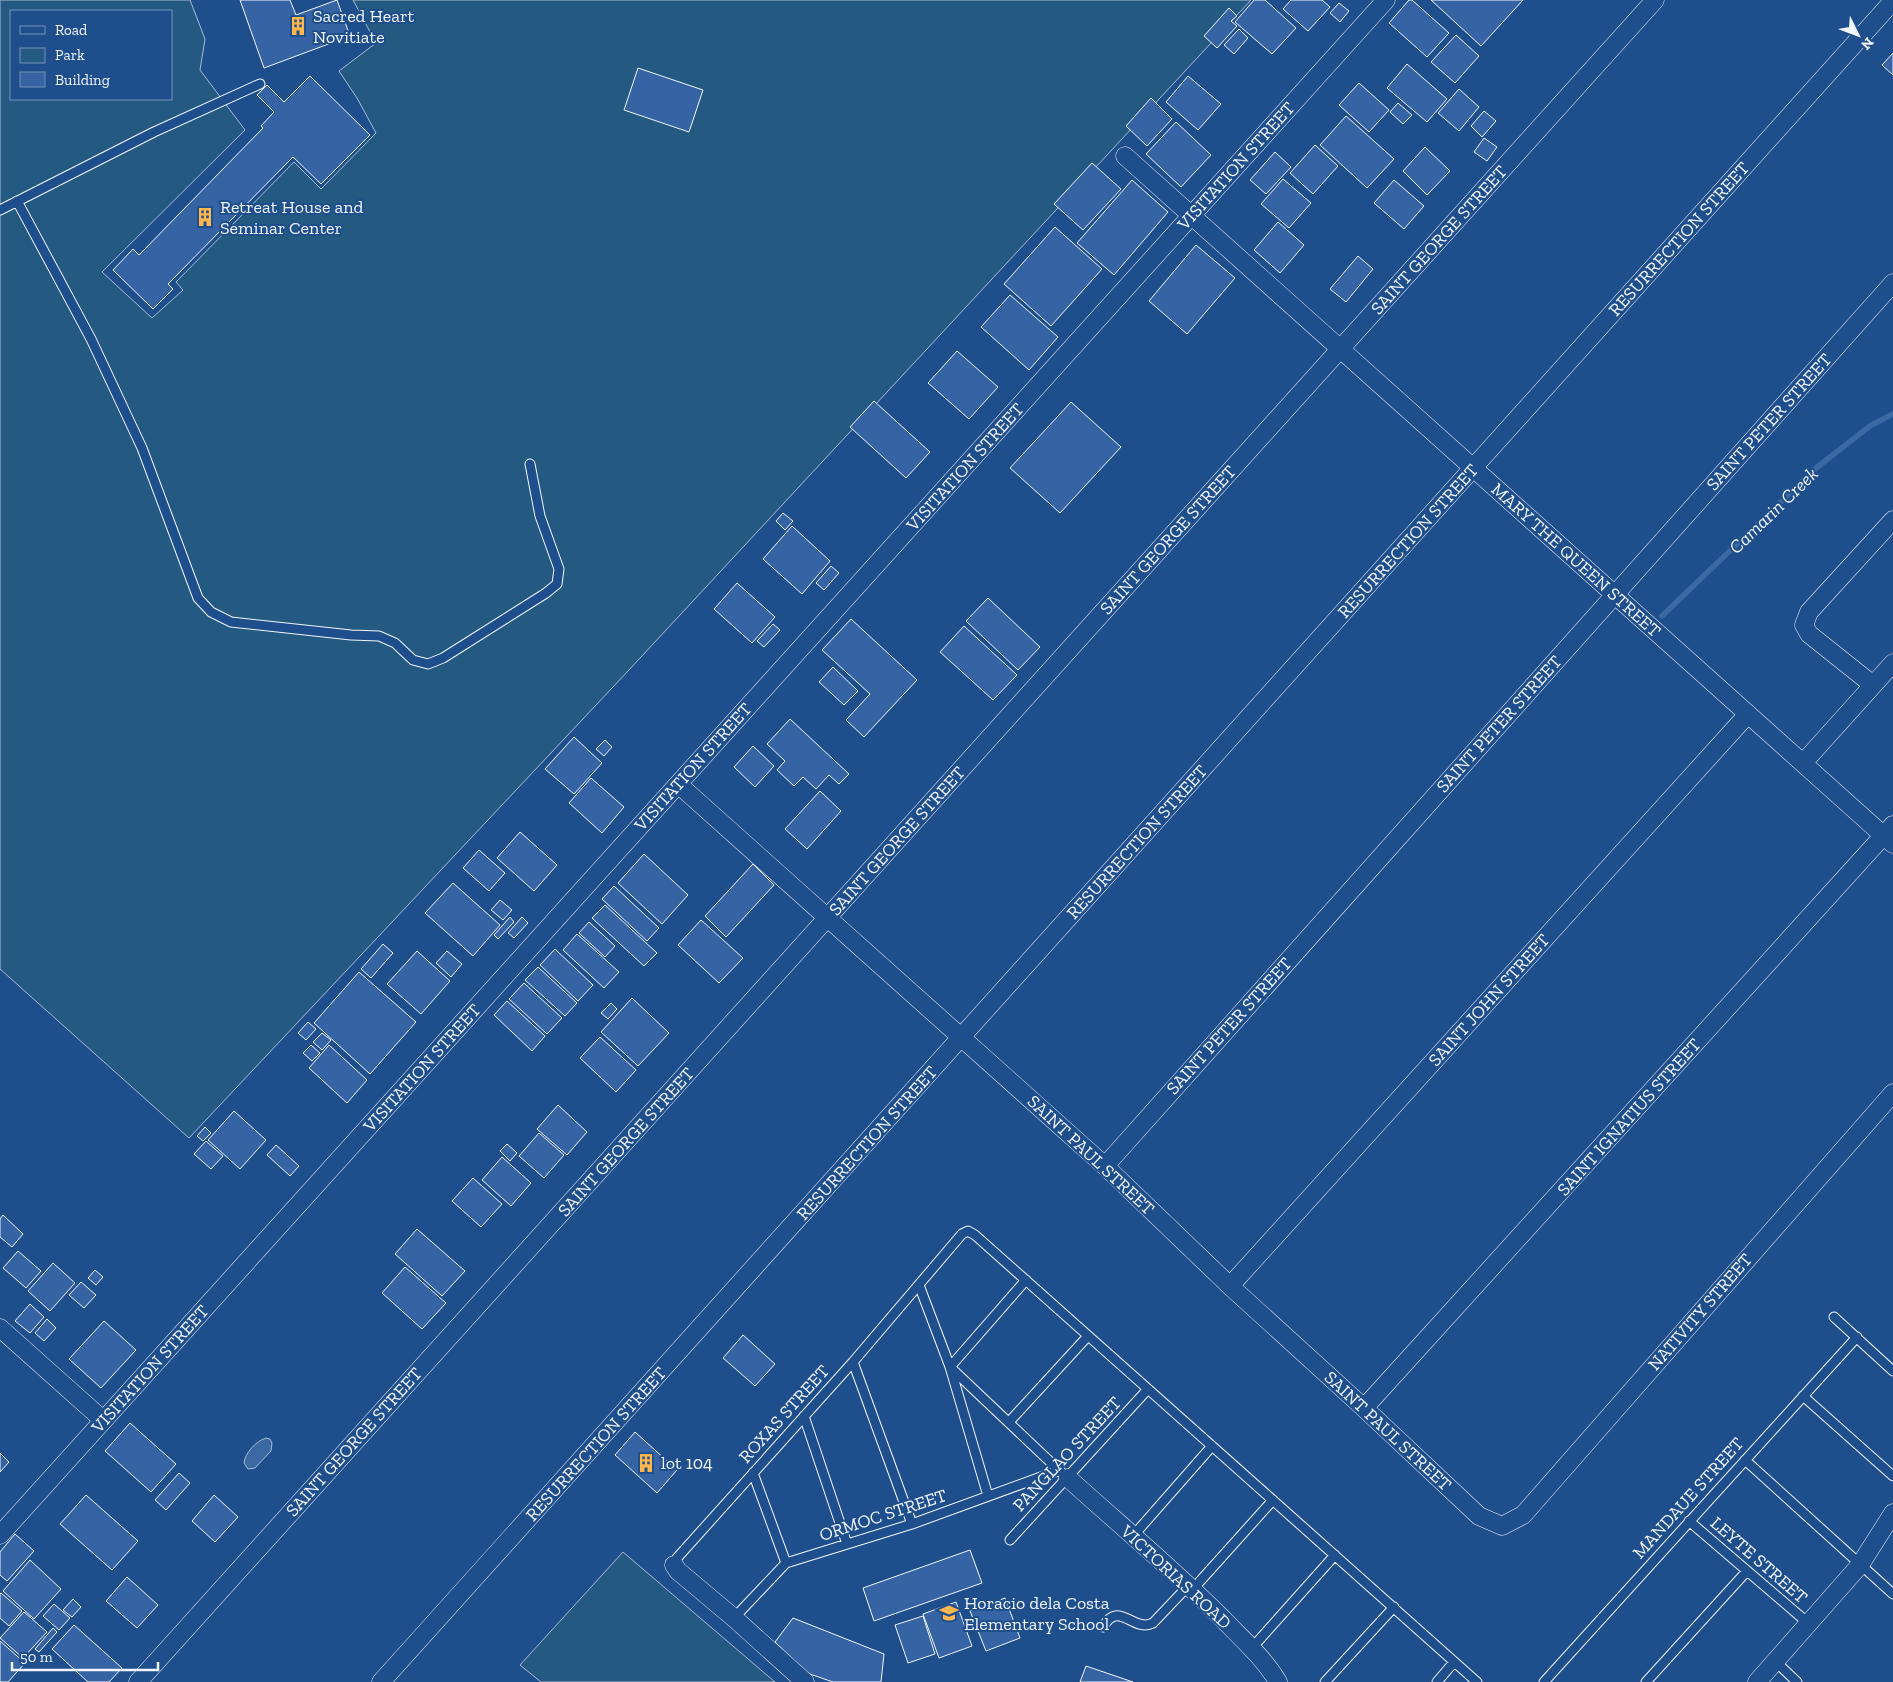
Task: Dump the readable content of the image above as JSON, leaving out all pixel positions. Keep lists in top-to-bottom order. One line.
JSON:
{"streets":{"street":["VISITATION STREET","RESURRECTION STREET","SAINT GEORGE STREET","SAINT PETER STREET","MARY THE QUEEN STREET","SAINT JOHN STREET","SAINT IGNATIUS STREET","SAINT PAUL STREET","NATIVITY STREET","VICTORIAS ROAD"],"lane":["ROXAS STREET","PANGLAO STREET","MANDAUE STREET","ORMOC STREET","LEYTE STREET"]},"crossings":[["VISITATION STREET","MARY THE QUEEN STREET"],["VISITATION STREET","SAINT PAUL STREET"],["RESURRECTION STREET","MARY THE QUEEN STREET"],["RESURRECTION STREET","SAINT PAUL STREET"],["SAINT GEORGE STREET","MARY THE QUEEN STREET"],["SAINT GEORGE STREET","SAINT PAUL STREET"],["SAINT PETER STREET","MARY THE QUEEN STREET"],["SAINT PETER STREET","SAINT PAUL STREET"],["MARY THE QUEEN STREET","SAINT JOHN STREET"],["MARY THE QUEEN STREET","SAINT IGNATIUS STREET"],["SAINT JOHN STREET","SAINT PAUL STREET"],["SAINT IGNATIUS STREET","SAINT PAUL STREET"],["SAINT PAUL STREET","NATIVITY STREET"],["PANGLAO STREET","ORMOC STREET"],["PANGLAO STREET","VICTORIAS ROAD"],["MANDAUE STREET","LEYTE STREET"],["ORMOC STREET","VICTORIAS ROAD"]],"water":["Camarin Creek"],"places":{"building":["Sacred Heart Novitiate","Retreat House and Seminar Center","lot 104"],"school or university":["Horacio dela Costa Elementary School"]},"legend":["Road","Park","Building"],"scale_bar":"50 m","north":"bottom right"}
